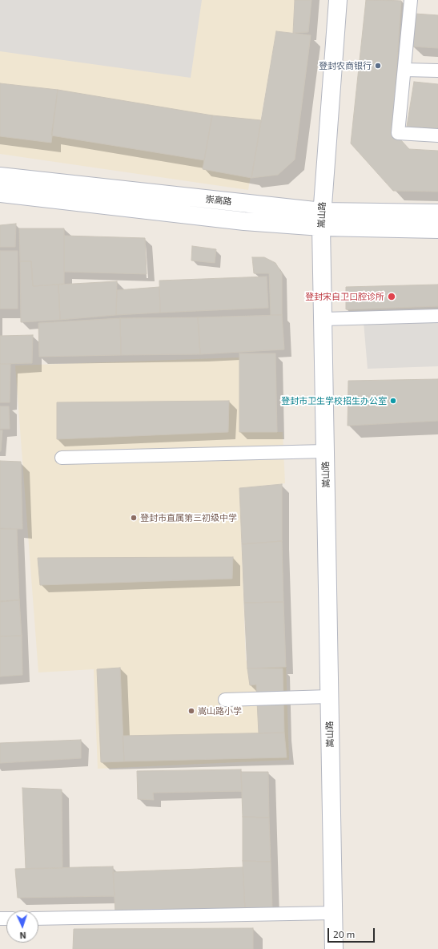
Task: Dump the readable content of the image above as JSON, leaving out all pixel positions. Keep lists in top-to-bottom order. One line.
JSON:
{"streets":{"street":["崇高路","嵩山路"]},"crossings":[["崇高路","嵩山路"]],"places":["登封农商银行","登封宋自卫口腔诊所","登封市卫生学校招生办公室","登封市直属第三初级中学","嵩山路小学"],"scale_bar":"20 m","north":"bottom"}
